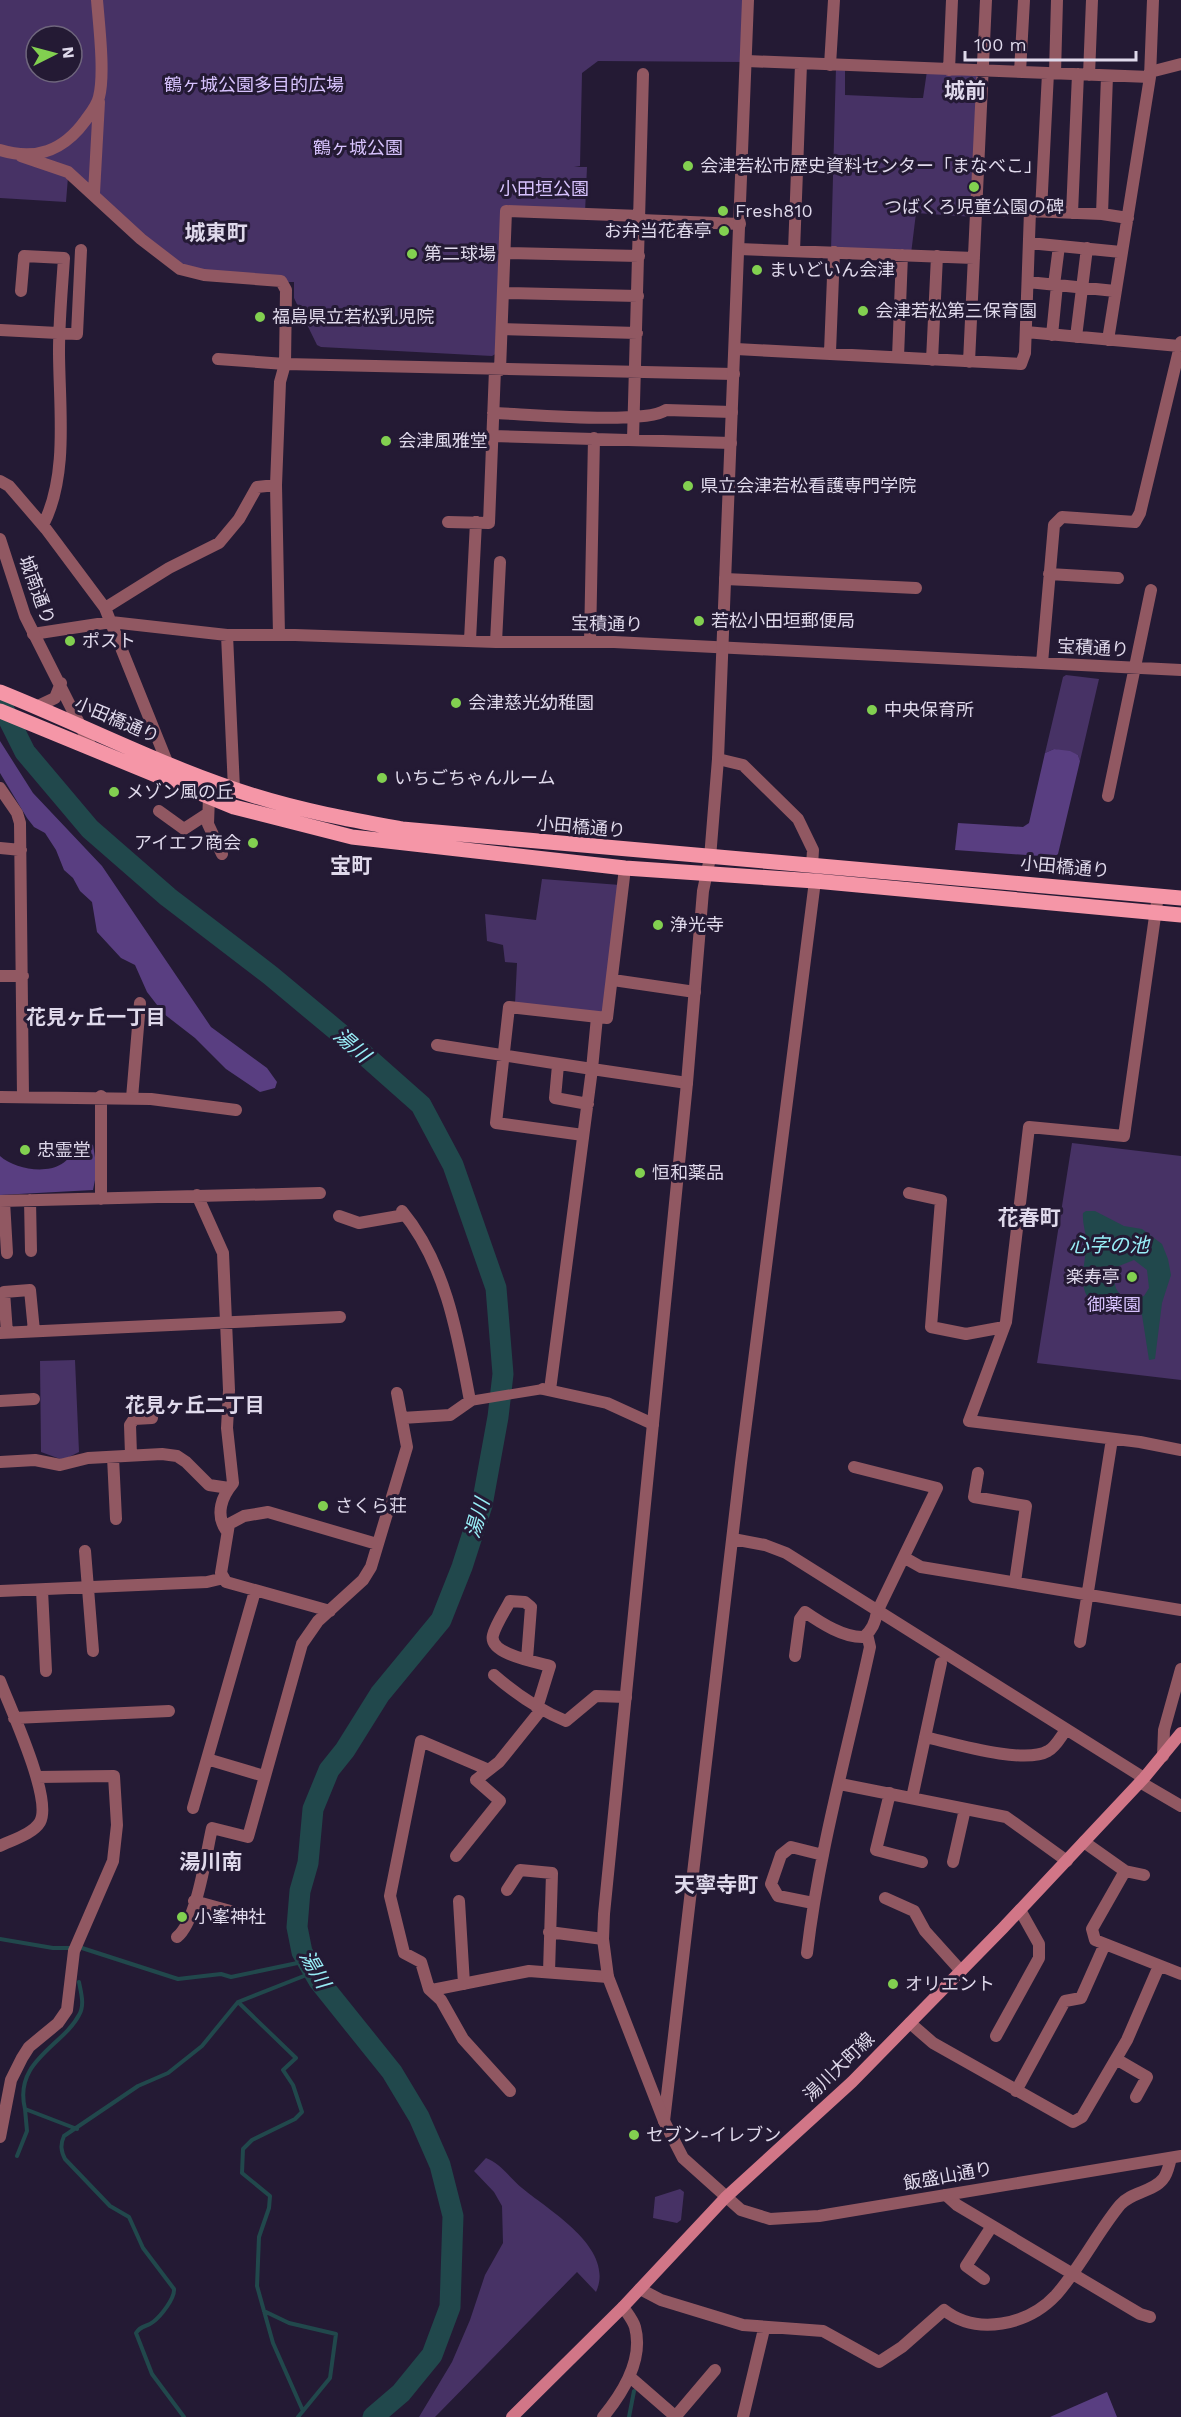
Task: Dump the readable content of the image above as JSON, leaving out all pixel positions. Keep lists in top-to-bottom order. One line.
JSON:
{"streets":{"main road":["小田橋通り","湯川大町線"],"street":["城南通り","宝積通り","飯盛山通り"]},"crossings":[["城南通り","宝積通り"],["城南通り","小田橋通り"],["宝積通り","飯盛山通り"],["小田橋通り","飯盛山通り"],["湯川大町線","飯盛山通り"]],"districts":["城前","城東町","宝町","花見ヶ丘一丁目","花春町","花見ヶ丘二丁目","湯川南","天寧寺町"],"water":["湯川","心字の池"],"parks":["鶴ヶ城公園多目的広場","鶴ヶ城公園","小田垣公園","御薬園"],"places":["会津若松市歴史資料センター「まなべこ」","つばくろ児童公園の碑","Fresh810","お弁当花春亭","第二球場","まいどいん会津","会津若松第三保育園","福島県立若松乳児院","会津風雅堂","県立会津若松看護専門学院","若松小田垣郵便局","ポスト","会津慈光幼稚園","中央保育所","いちごちゃんルーム","メゾン風の丘","アイエフ商会","浄光寺","忠霊堂","恒和薬品","楽寿亭","さくら荘","小峯神社","オリエント","セブン-イレブン"],"scale_bar":"100 m","north":"right"}
